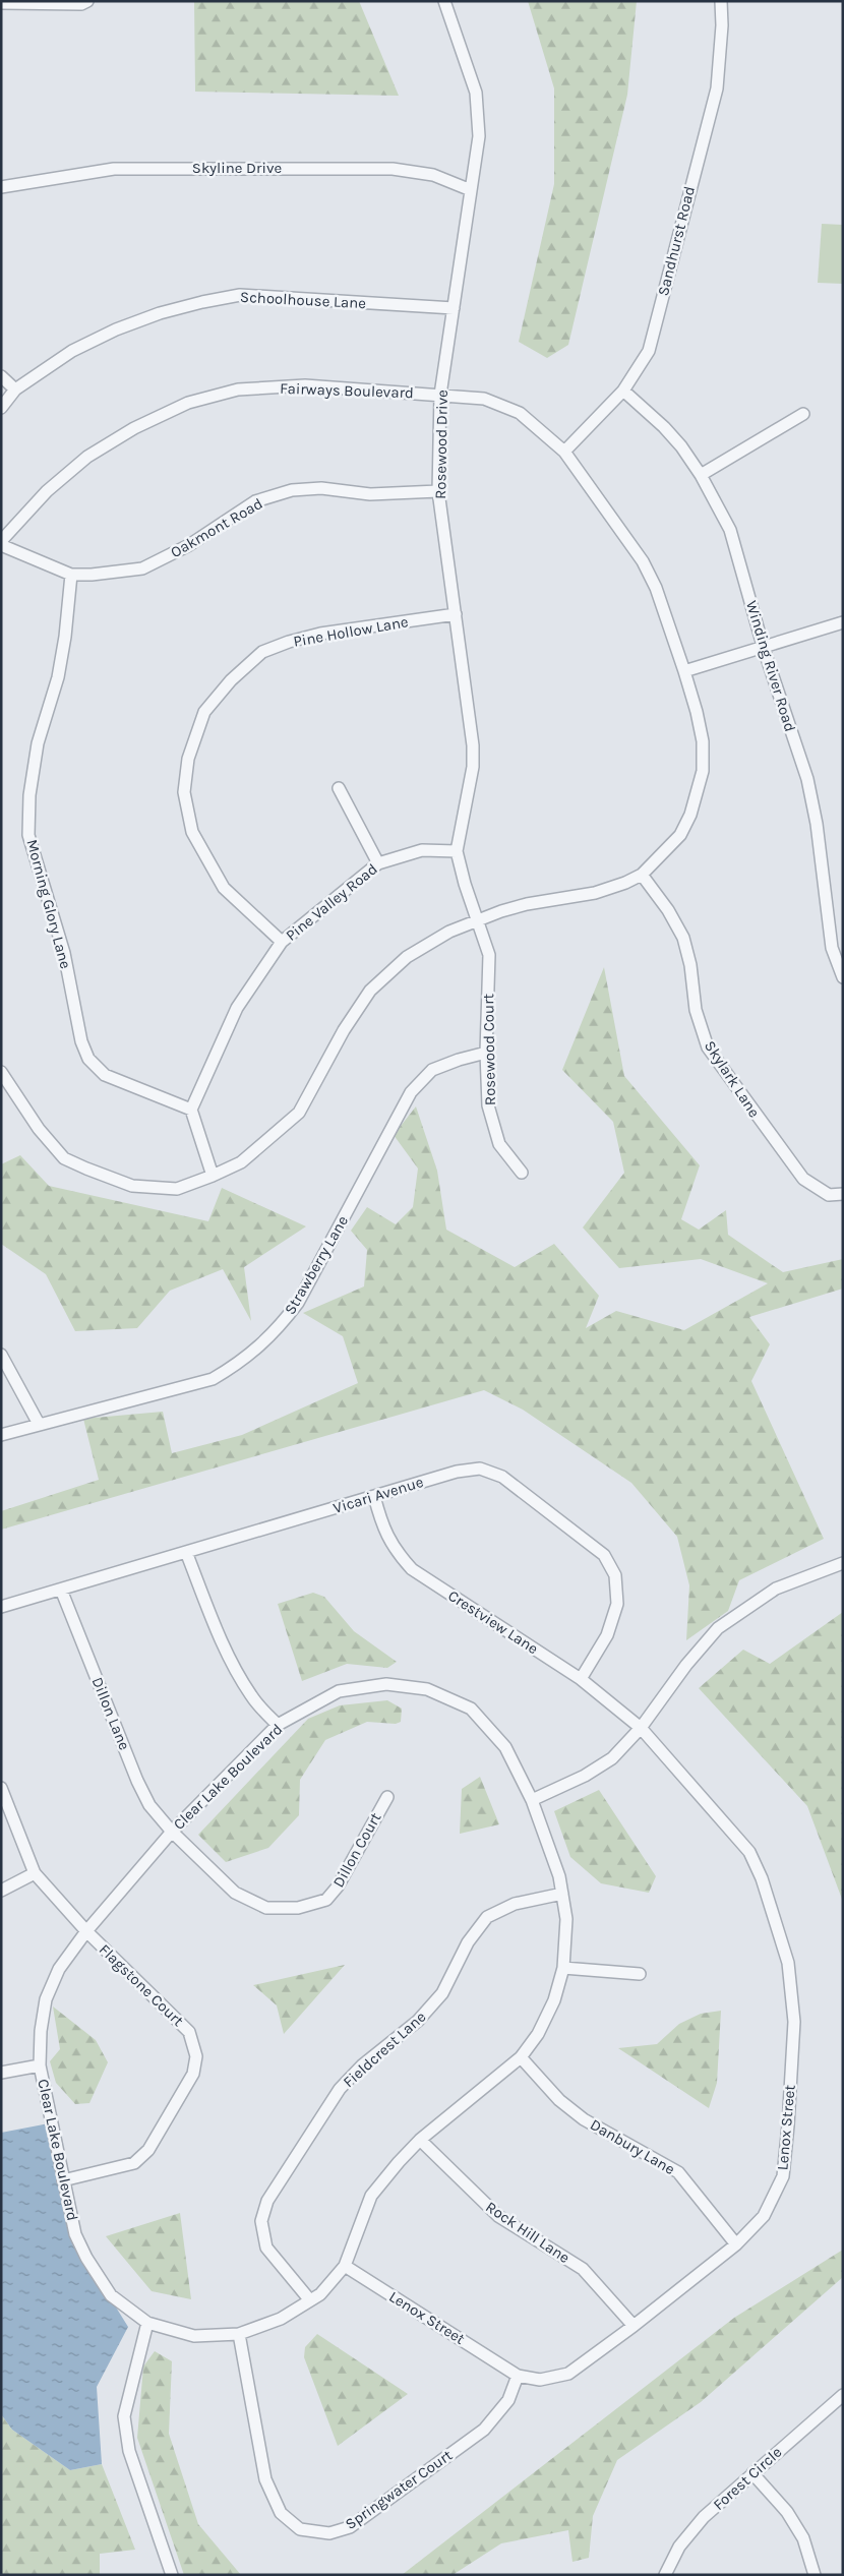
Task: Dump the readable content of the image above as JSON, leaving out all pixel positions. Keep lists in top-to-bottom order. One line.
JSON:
{"streets":{"street":["Skyline Drive","Sandhurst Road","Schoolhouse Lane","Fairways Boulevard","Rosewood Drive","Oakmont Road","Pine Hollow Lane","Winding River Road","Pine Valley Road","Morning Glory Lane","Rosewood Court","Skylark Lane","Strawberry Lane","Vicari Avenue","Crestview Lane","Dillon Lane","Clear Lake Boulevard","Dillon Court","Flagstone Court","Fieldcrest Lane","Lenox Street","Danbury Lane","Rock Hill Lane","Forest Circle","Springwater Court"]},"crossings":[["Skyline Drive","Rosewood Drive"],["Sandhurst Road","Fairways Boulevard"],["Sandhurst Road","Winding River Road"],["Schoolhouse Lane","Rosewood Drive"],["Fairways Boulevard","Rosewood Drive"],["Fairways Boulevard","Rosewood Court"],["Fairways Boulevard","Skylark Lane"],["Rosewood Drive","Oakmont Road"],["Rosewood Drive","Pine Hollow Lane"],["Rosewood Drive","Pine Valley Road"],["Rosewood Drive","Rosewood Court"],["Oakmont Road","Morning Glory Lane"],["Pine Hollow Lane","Pine Valley Road"],["Pine Valley Road","Morning Glory Lane"],["Rosewood Court","Strawberry Lane"],["Vicari Avenue","Crestview Lane"],["Vicari Avenue","Dillon Lane"],["Crestview Lane","Lenox Street"],["Dillon Lane","Clear Lake Boulevard"],["Dillon Lane","Dillon Court"],["Clear Lake Boulevard","Dillon Court"],["Clear Lake Boulevard","Flagstone Court"],["Clear Lake Boulevard","Fieldcrest Lane"],["Clear Lake Boulevard","Lenox Street"],["Clear Lake Boulevard","Danbury Lane"],["Clear Lake Boulevard","Rock Hill Lane"],["Clear Lake Boulevard","Springwater Court"],["Lenox Street","Danbury Lane"],["Lenox Street","Rock Hill Lane"],["Lenox Street","Springwater Court"]]}
